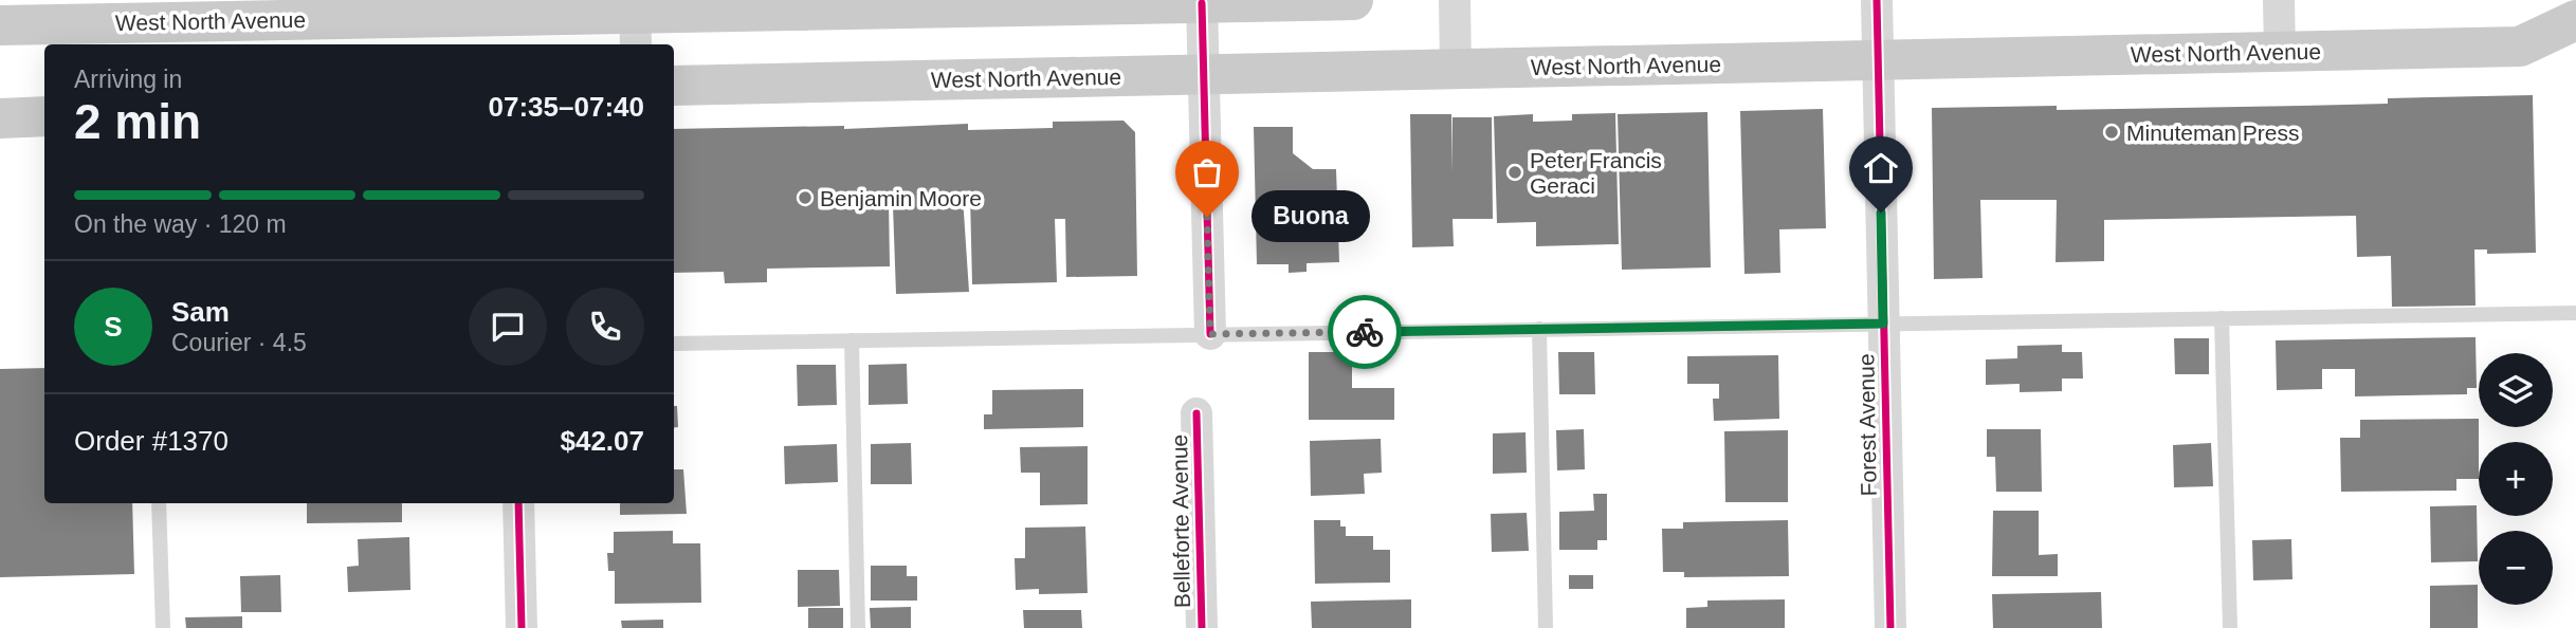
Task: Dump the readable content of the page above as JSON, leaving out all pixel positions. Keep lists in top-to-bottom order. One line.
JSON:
{"streets":{"main road":["West North Avenue"],"street":["Forest Avenue","Belleforte Avenue"]},"crossings":[["West North Avenue","Forest Avenue"]],"places":["Minuteman Press","Peter Francis Geraci","Benjamin Moore","Buona"],"page":{"heading":["2 min","Arriving in","07:35–07:40"],"panel":["Sam","Courier · 4.5","Order #1370","$42.07"],"bar":"On the way · 120 m","bubble":"Buona","round":"S","map_buttons":["+","−"]}}
